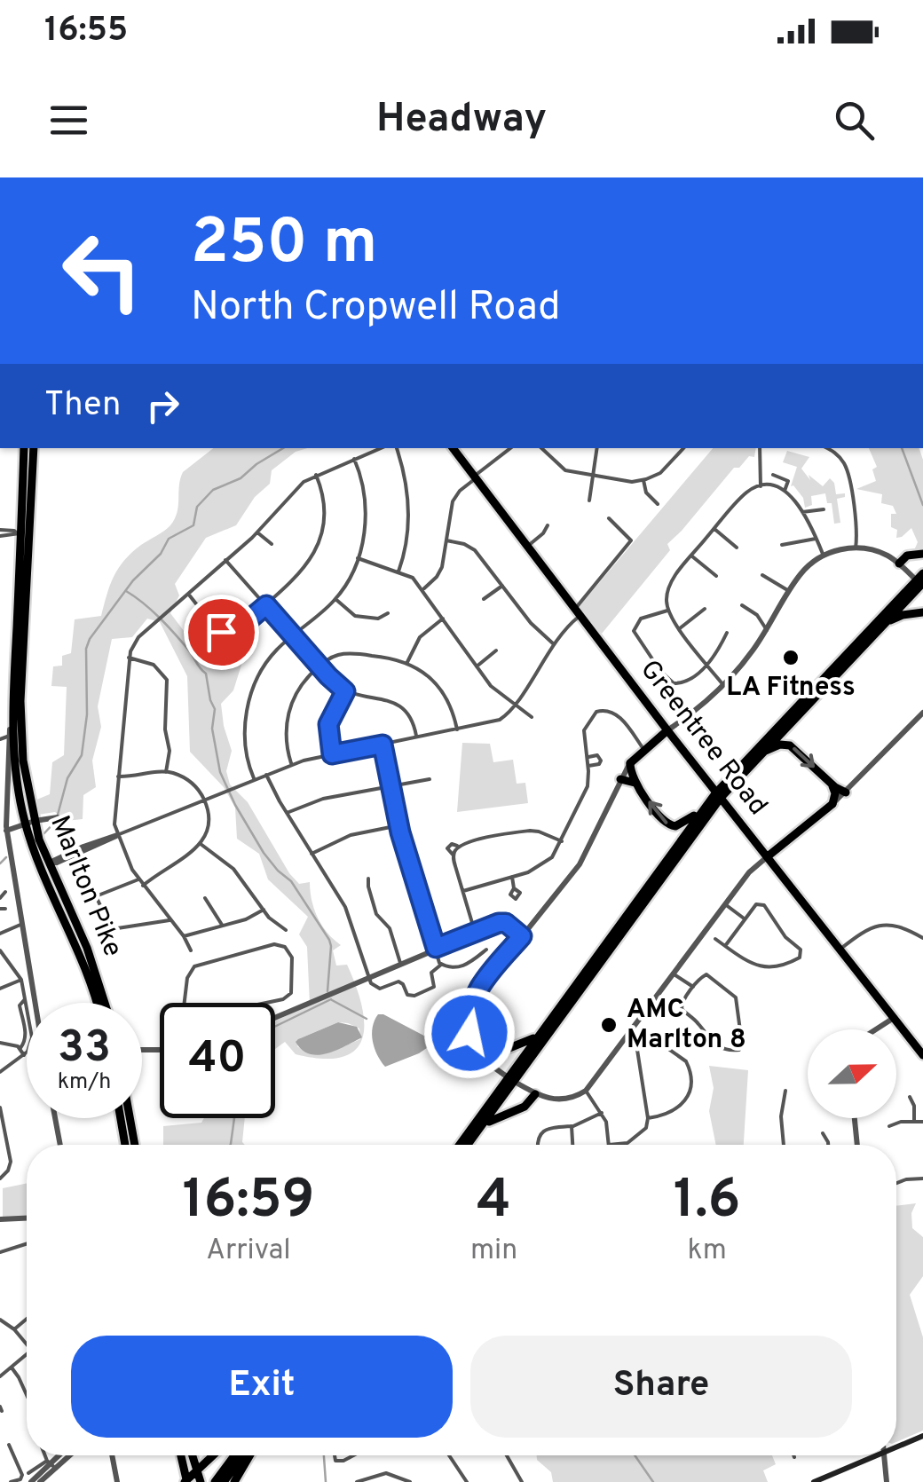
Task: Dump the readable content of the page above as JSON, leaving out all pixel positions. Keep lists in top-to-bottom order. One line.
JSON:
{"streets":{"main road":["Greentree Road","Marlton Pike"]},"places":["LA Fitness","AMC Marlton 8"],"north":"right","page":{"status":"16:55","header":"Headway","turn":["250 m","North Cropwell Road"],"then":"Then","speed":"33 km/h","limit":"40","eta":["16:59","Arrival","4","min","1.6","km"],"buttons":["Exit","Share"]}}
